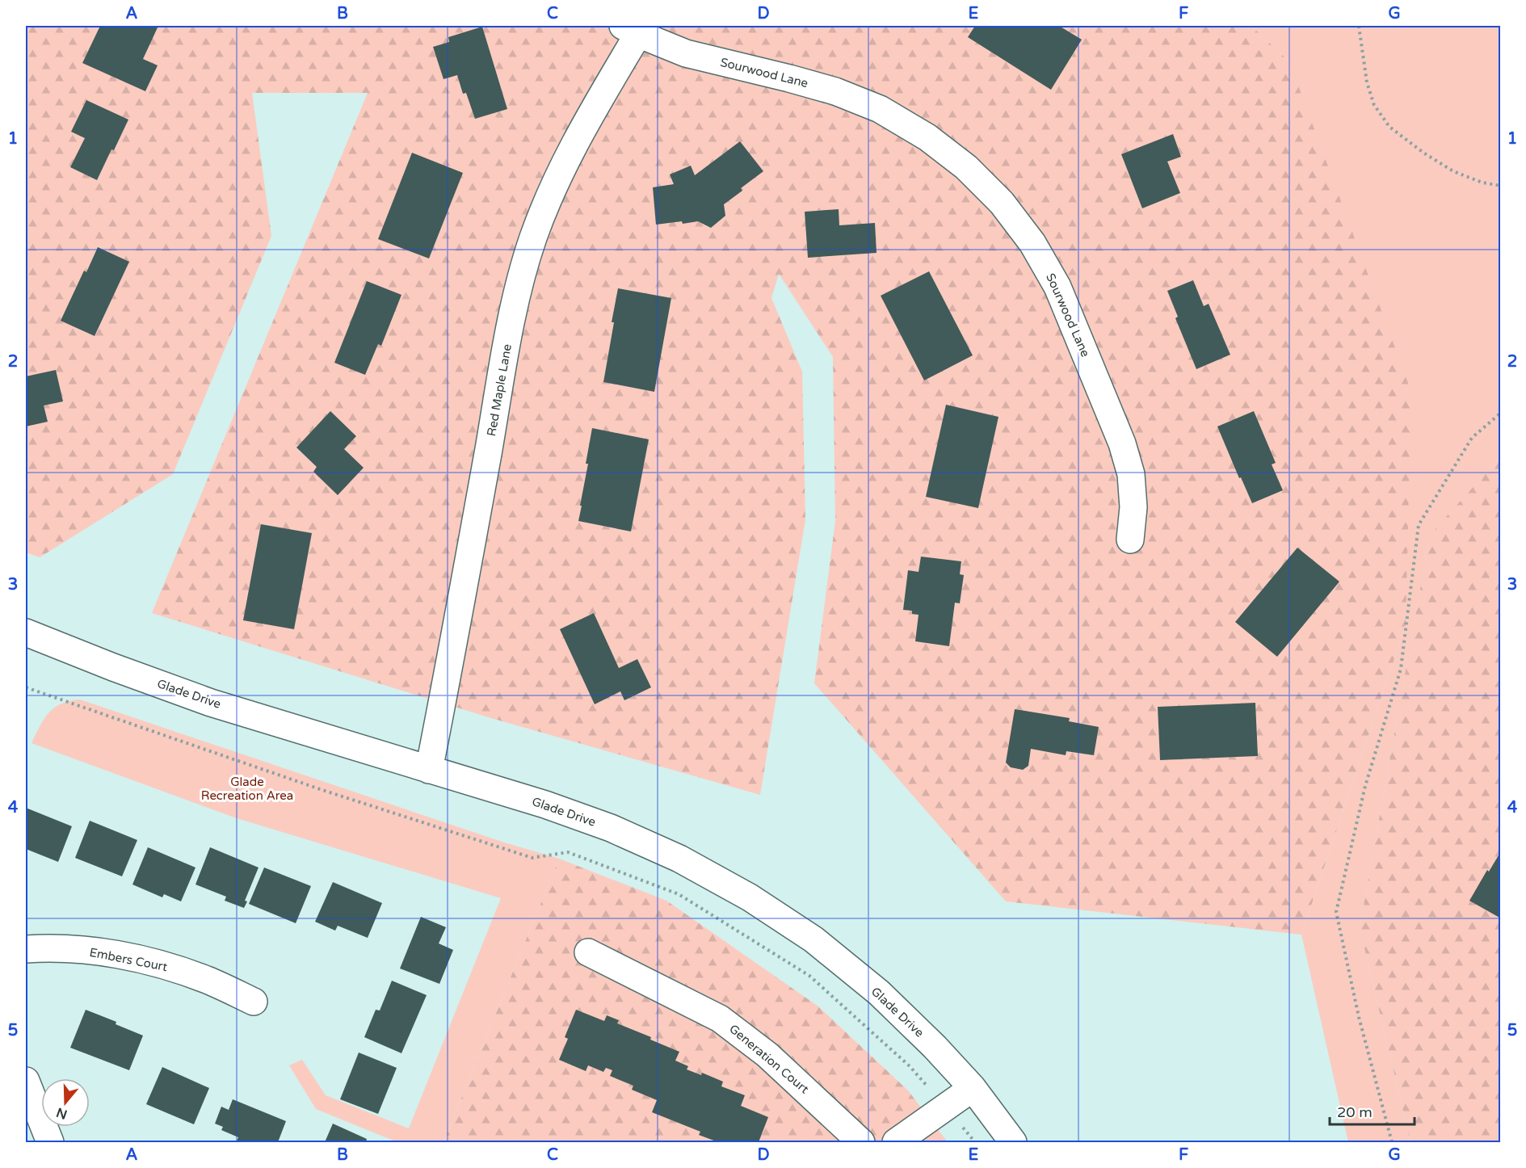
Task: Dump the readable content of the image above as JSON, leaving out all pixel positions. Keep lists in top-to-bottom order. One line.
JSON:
{"streets":{"street":["Sourwood Lane","Red Maple Lane","Glade Drive","Embers Court","Generation Court"]},"crossings":[["Sourwood Lane","Red Maple Lane"],["Red Maple Lane","Glade Drive"]],"parks":["Glade Recreation Area"],"scale_bar":"20 m","north":"bottom","grid":{"columns":["A","B","C","D","E","F","G"],"rows":["1","2","3","4","5"]}}
